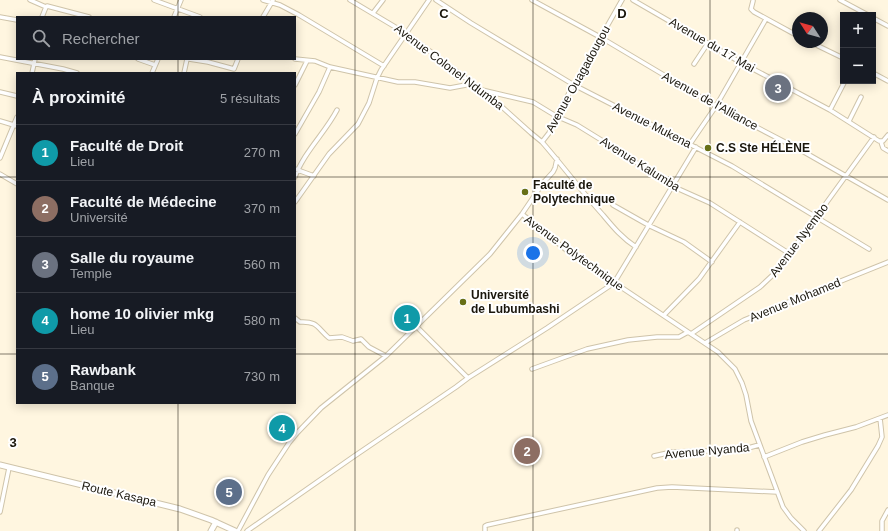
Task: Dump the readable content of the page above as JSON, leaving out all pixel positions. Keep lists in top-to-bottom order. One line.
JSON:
{"streets":{"main road":["Route Kasapa"],"street":["Avenue du 17 Mai","Avenue Colonel Ndumba","Avenue Ouagadougou","Avenue de l'Alliance","Avenue Mukena","Avenue Kalumba","Avenue Nyembo","Avenue Polytechnique","Avenue Mohamed","Avenue Nyanda"]},"crossings":[["Avenue du 17 Mai","Avenue Nyembo"],["Avenue Colonel Ndumba","Avenue Ouagadougou"],["Avenue Colonel Ndumba","Avenue Kalumba"],["Avenue Ouagadougou","Avenue de l'Alliance"],["Avenue Ouagadougou","Avenue Mukena"],["Avenue Ouagadougou","Avenue Kalumba"],["Avenue de l'Alliance","Avenue Nyembo"],["Avenue Mukena","Avenue Nyembo"],["Avenue Kalumba","Avenue Nyembo"],["Avenue Nyembo","Avenue Polytechnique"],["Avenue Polytechnique","Avenue Mohamed"],["Avenue Polytechnique","Avenue Nyanda"]],"places":["C.S Ste HÉLÈNE","Faculté de Polytechnique","Université de Lubumbashi"],"north":"top left","page":{"map_buttons":["+","−"],"search":"Rechercher","heading":["À proximité","5 résultats"],"pins":["3","1","4","2","5"],"list":[{"mark":"1","name":"Faculté de Droit","note":"Lieu","value":"270 m"},{"mark":"2","name":"Faculté de Médecine","note":"Université","value":"370 m"},{"mark":"3","name":"Salle du royaume","note":"Temple","value":"560 m"},{"mark":"4","name":"home 10 olivier mkg","note":"Lieu","value":"580 m"},{"mark":"5","name":"Rawbank","note":"Banque","value":"730 m"}]},"grid":{"columns":["C","D"],"rows":["3"]}}
